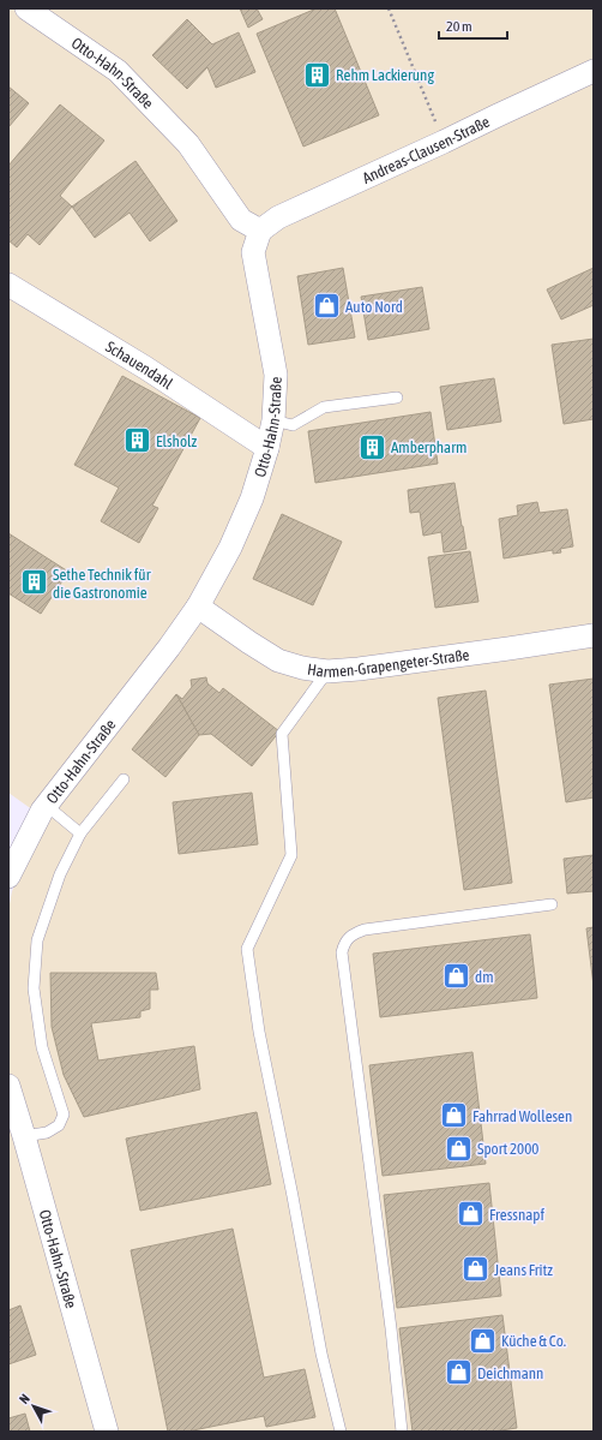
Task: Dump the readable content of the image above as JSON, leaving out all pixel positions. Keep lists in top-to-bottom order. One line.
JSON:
{"streets":{"street":["Otto-Hahn-Straße","Andreas-Clausen-Straße","Schauendahl","Harmen-Grapengeter-Straße"]},"crossings":[["Otto-Hahn-Straße","Andreas-Clausen-Straße"],["Otto-Hahn-Straße","Schauendahl"],["Otto-Hahn-Straße","Harmen-Grapengeter-Straße"]],"places":{"building":["Rehm Lackierung","Elsholz","Amberpharm","Sethe Technik für die Gastronomie"],"shop":["Auto Nord","dm","Fahrrad Wollesen","Sport 2000","Fressnapf","Jeans Fritz","Küche & Co.","Deichmann"]},"scale_bar":"20 m","north":"top left"}
